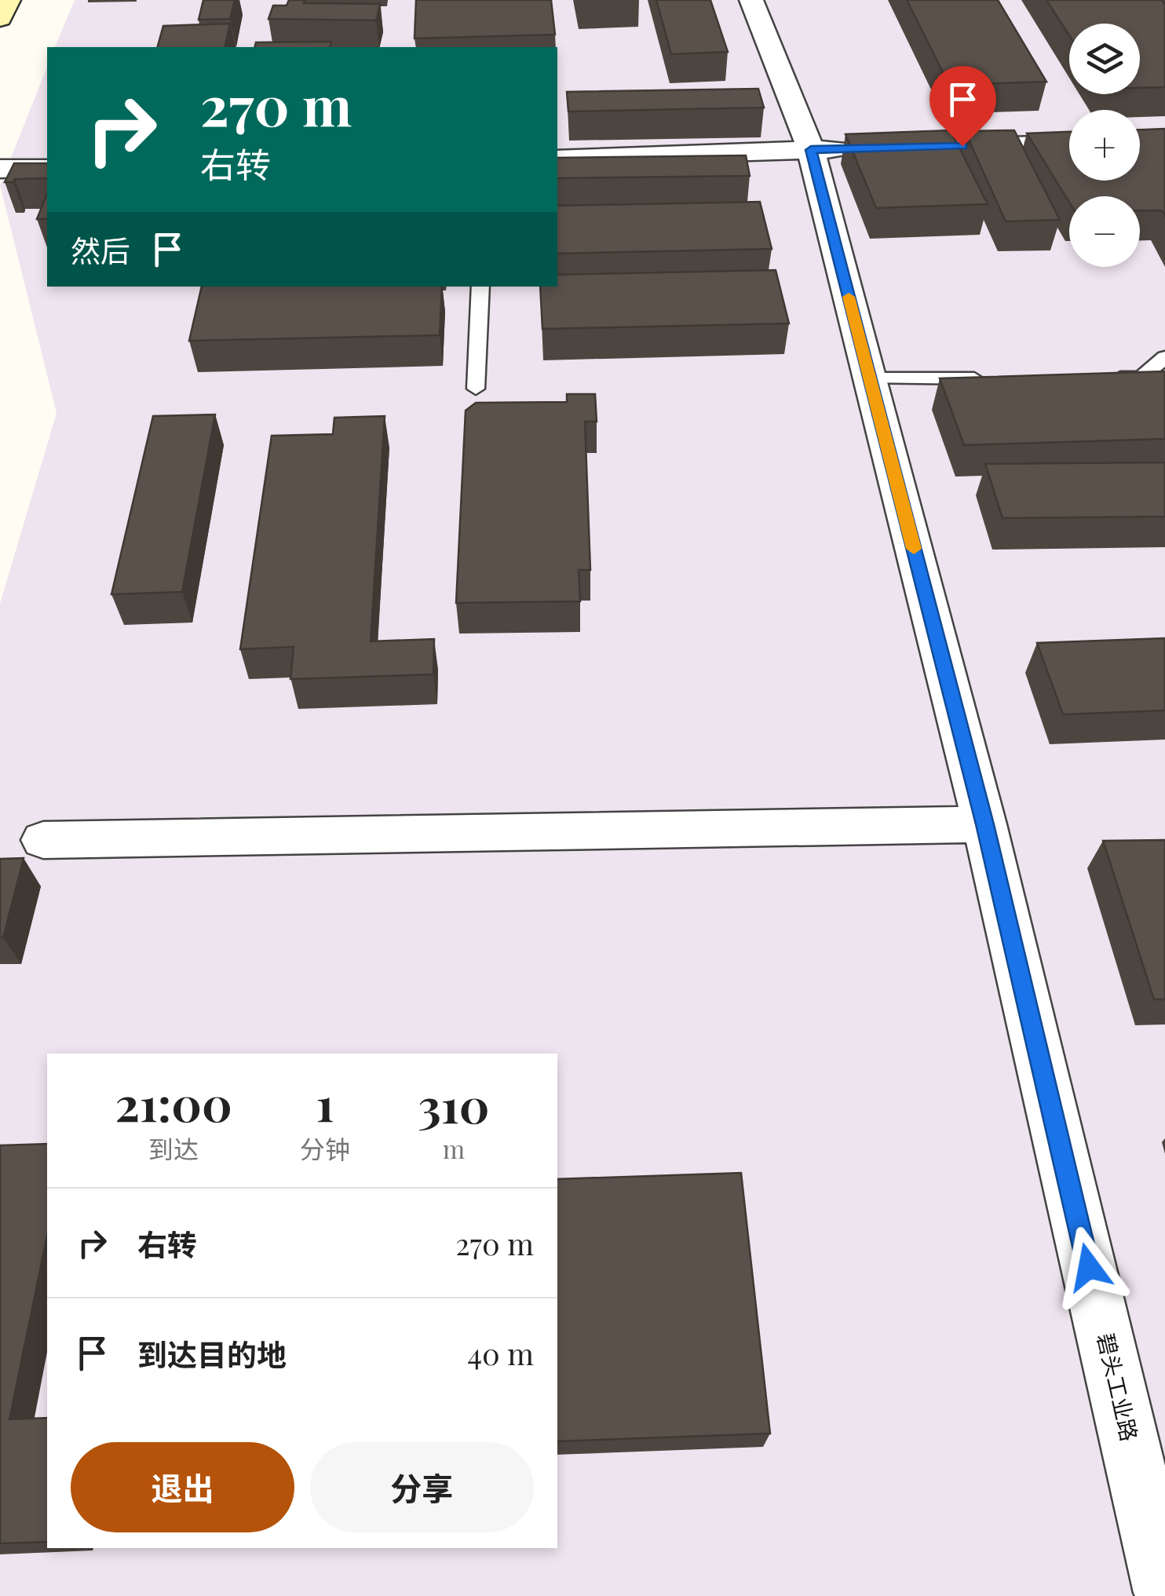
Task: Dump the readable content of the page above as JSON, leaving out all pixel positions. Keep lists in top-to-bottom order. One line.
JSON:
{"streets":{"street":["碧头工业路"]},"page":{"map_buttons":["+","−"],"turn":["270 m","右转"],"then":"然后","eta":["21:00","到达","1","分钟","310","m"],"list":[{"name":"右转","value":"270 m"},{"name":"到达目的地","value":"40 m"}],"buttons":["退出","分享"]}}
